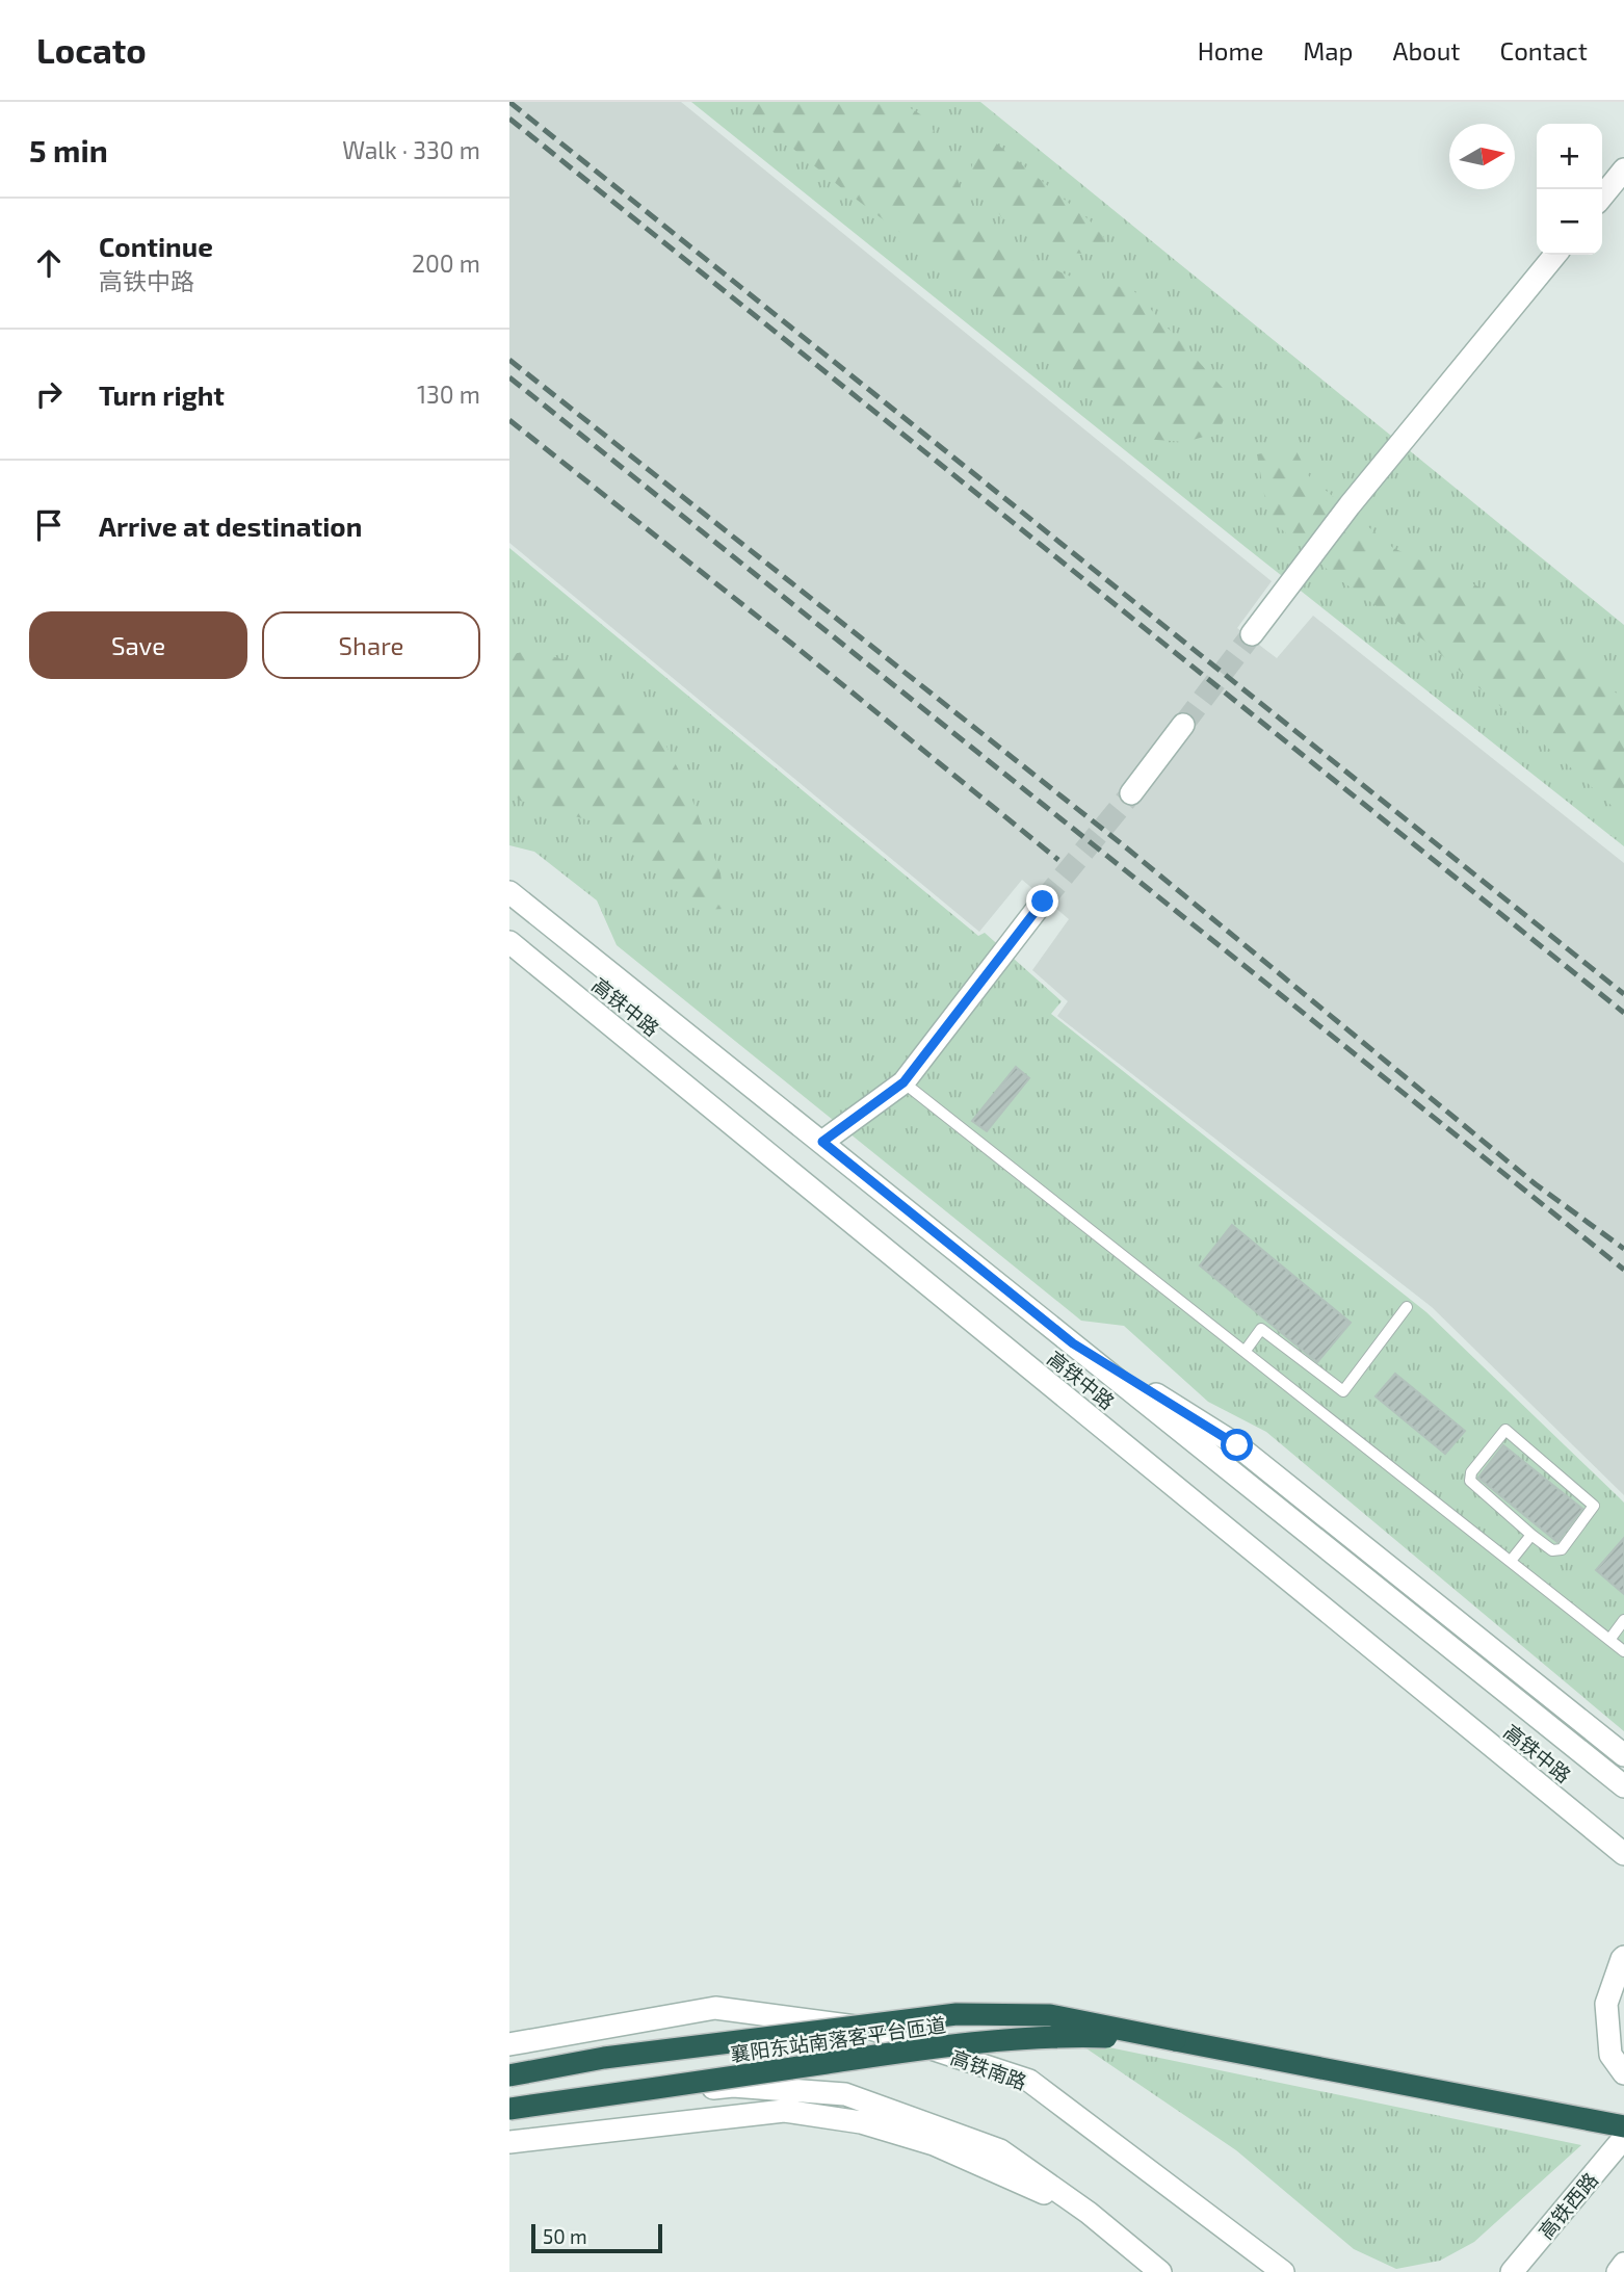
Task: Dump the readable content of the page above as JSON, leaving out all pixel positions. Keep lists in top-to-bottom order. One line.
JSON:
{"streets":{"highway":["襄阳东站南落客平台匝道"],"street":["高铁中路","高铁南路","高铁西路"]},"scale_bar":"50 m","north":"right","page":{"header":"Locato","nav":["Home","Map","About","Contact"],"heading":["5 min","Walk · 330 m"],"map_buttons":["+","−"],"list":[["Continue","高铁中路","200 m"],["Turn right","130 m"],"Arrive at destination"],"buttons":["Save","Share"],"scale":"50 m"}}
